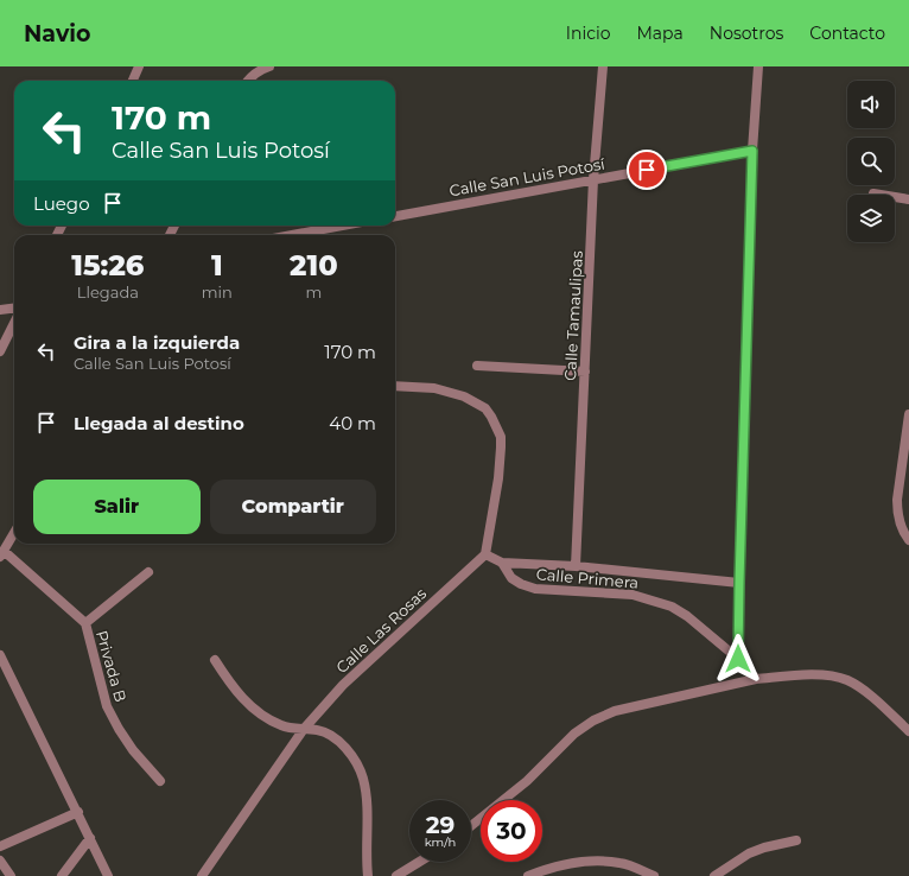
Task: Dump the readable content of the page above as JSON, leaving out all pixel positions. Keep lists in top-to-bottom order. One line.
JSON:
{"streets":{"street":["Calle San Luis Potosí","Calle Tamaulipas","Calle Primera","Calle Las Rosas","Privada B"]},"crossings":[["Calle San Luis Potosí","Calle Tamaulipas"],["Calle Primera","Calle Las Rosas"]],"page":{"header":"Navio","nav":["Inicio","Mapa","Nosotros","Contacto"],"turn":["170 m","Calle San Luis Potosí"],"then":"Luego","eta":["15:26","Llegada","1","min","210","m"],"list":[{"name":"Gira a la izquierda","note":"Calle San Luis Potosí","value":"170 m"},{"name":"Llegada al destino","value":"40 m"}],"buttons":["Salir","Compartir"],"speed":"29 km/h","limit":"30"}}
